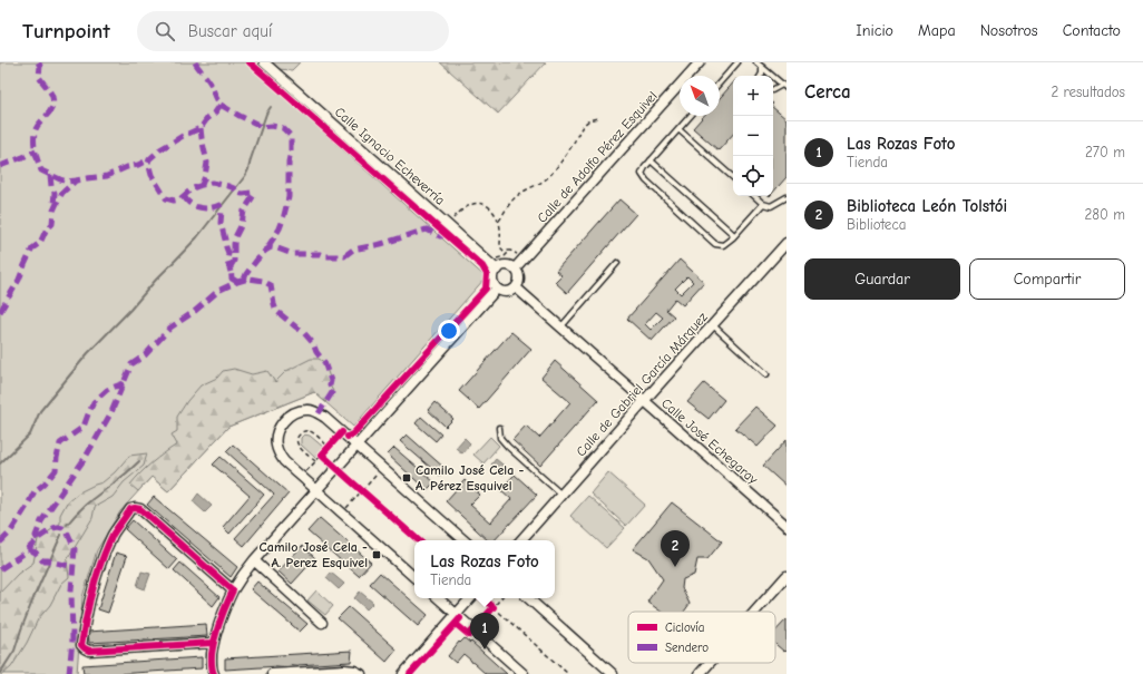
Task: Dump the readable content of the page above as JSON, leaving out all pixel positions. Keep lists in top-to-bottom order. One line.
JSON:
{"streets":{"street":["Calle Ignacio Echeverría","Calle de Adolfo Pérez Esquivel","Calle de Gabriel García Márquez","Calle José Echegaray"]},"crossings":[["Calle Ignacio Echeverría","Calle de Adolfo Pérez Esquivel"],["Calle Ignacio Echeverría","Calle José Echegaray"],["Calle de Adolfo Pérez Esquivel","Calle José Echegaray"],["Calle de Gabriel García Márquez","Calle José Echegaray"]],"places":{"transit":["Camilo José Cela - A. Pérez Esquivel","Camilo José Cela - A. Perez Esquivel"]},"legend":["Ciclovía","Sendero"],"north":"top left","page":{"header":"Turnpoint","search":"Buscar aquí","nav":["Inicio","Mapa","Nosotros","Contacto"],"heading":["Cerca","2 resultados"],"map_buttons":["+","−"],"list":[{"mark":"1","name":"Las Rozas Foto","note":"Tienda","value":"270 m"},{"mark":"2","name":"Biblioteca León Tolstói","note":"Biblioteca","value":"280 m"}],"buttons":["Guardar","Compartir"],"pins":["2","1"],"popup":["Las Rozas Foto","Tienda"]}}
